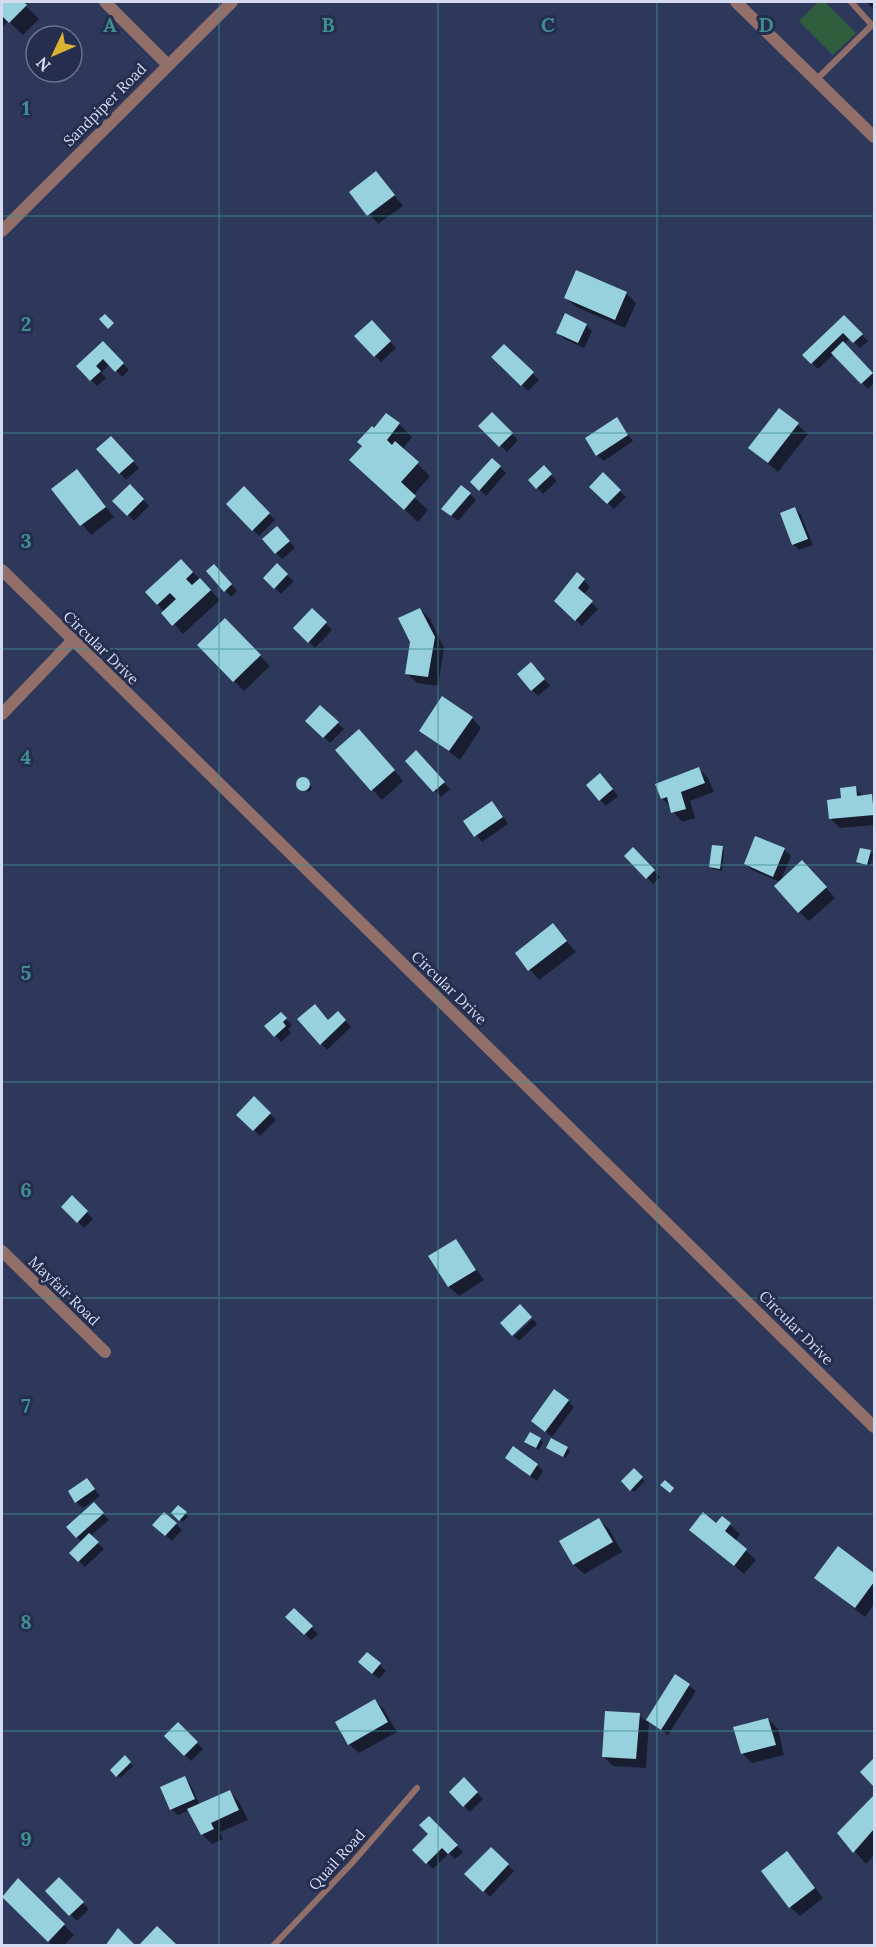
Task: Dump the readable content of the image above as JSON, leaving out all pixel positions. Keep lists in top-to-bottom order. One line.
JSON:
{"streets":{"street":["Sandpiper Road","Circular Drive","Mayfair Road"],"lane":["Quail Road"]},"north":"bottom left","grid":{"columns":["A","B","C","D"],"rows":["1","2","3","4","5","6","7","8","9"]}}
